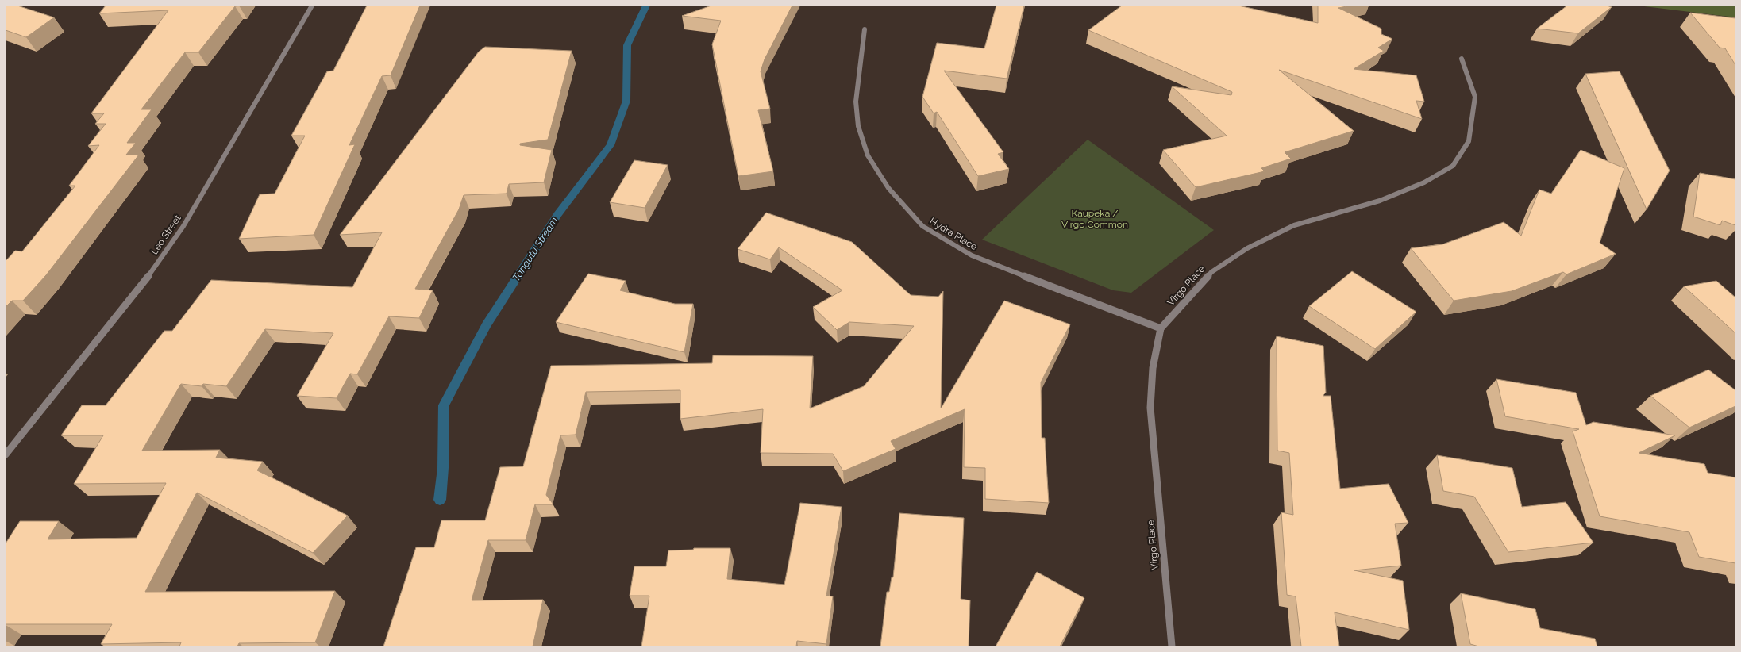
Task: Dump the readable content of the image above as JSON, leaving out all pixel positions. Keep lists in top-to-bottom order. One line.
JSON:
{"streets":{"street":["Hydra Place","Leo Street","Virgo Place"]},"crossings":[["Hydra Place","Virgo Place"]],"water":["Tangutu Stream"],"parks":["Kaupeka / Virgo Common"]}
